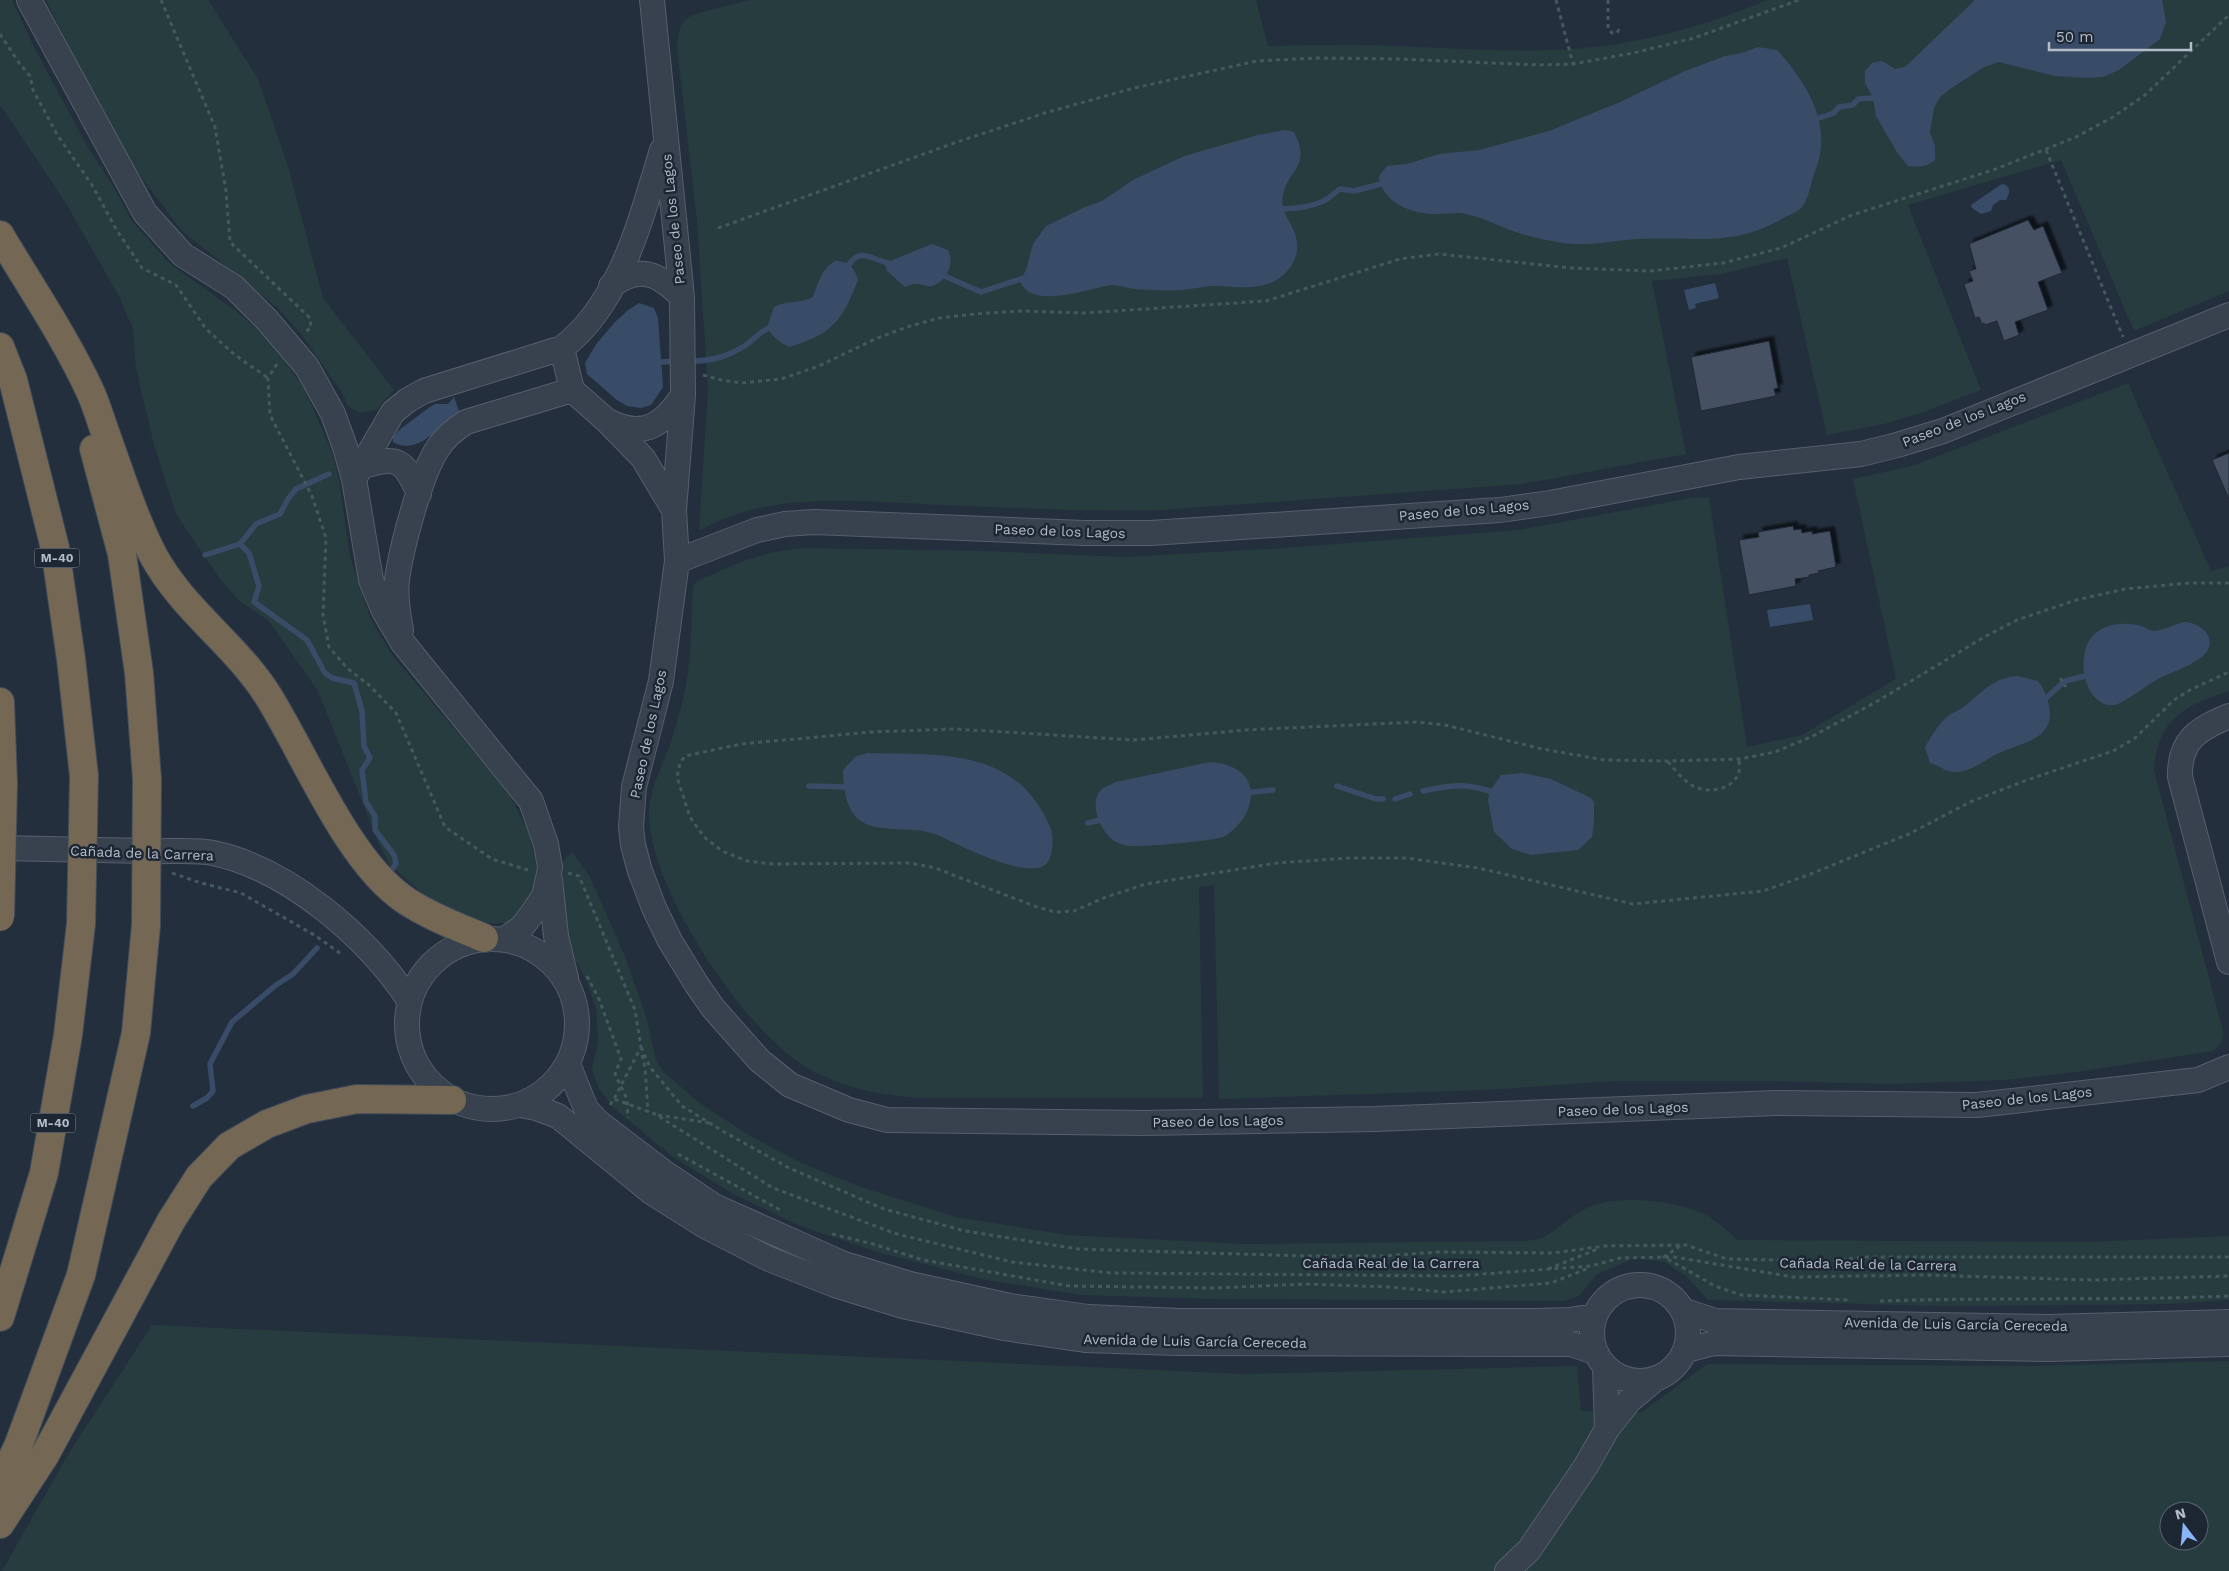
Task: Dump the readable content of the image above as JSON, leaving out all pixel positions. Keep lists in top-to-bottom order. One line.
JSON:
{"streets":{"highway":["M-40"],"street":["Paseo de los Lagos","Cañada de la Carrera","Avenida de Luis García Cereceda"],"path":["Cañada Real de la Carrera"]},"crossings":[["Cañada de la Carrera","Avenida de Luis García Cereceda"]],"scale_bar":"50 m","north":"top"}
